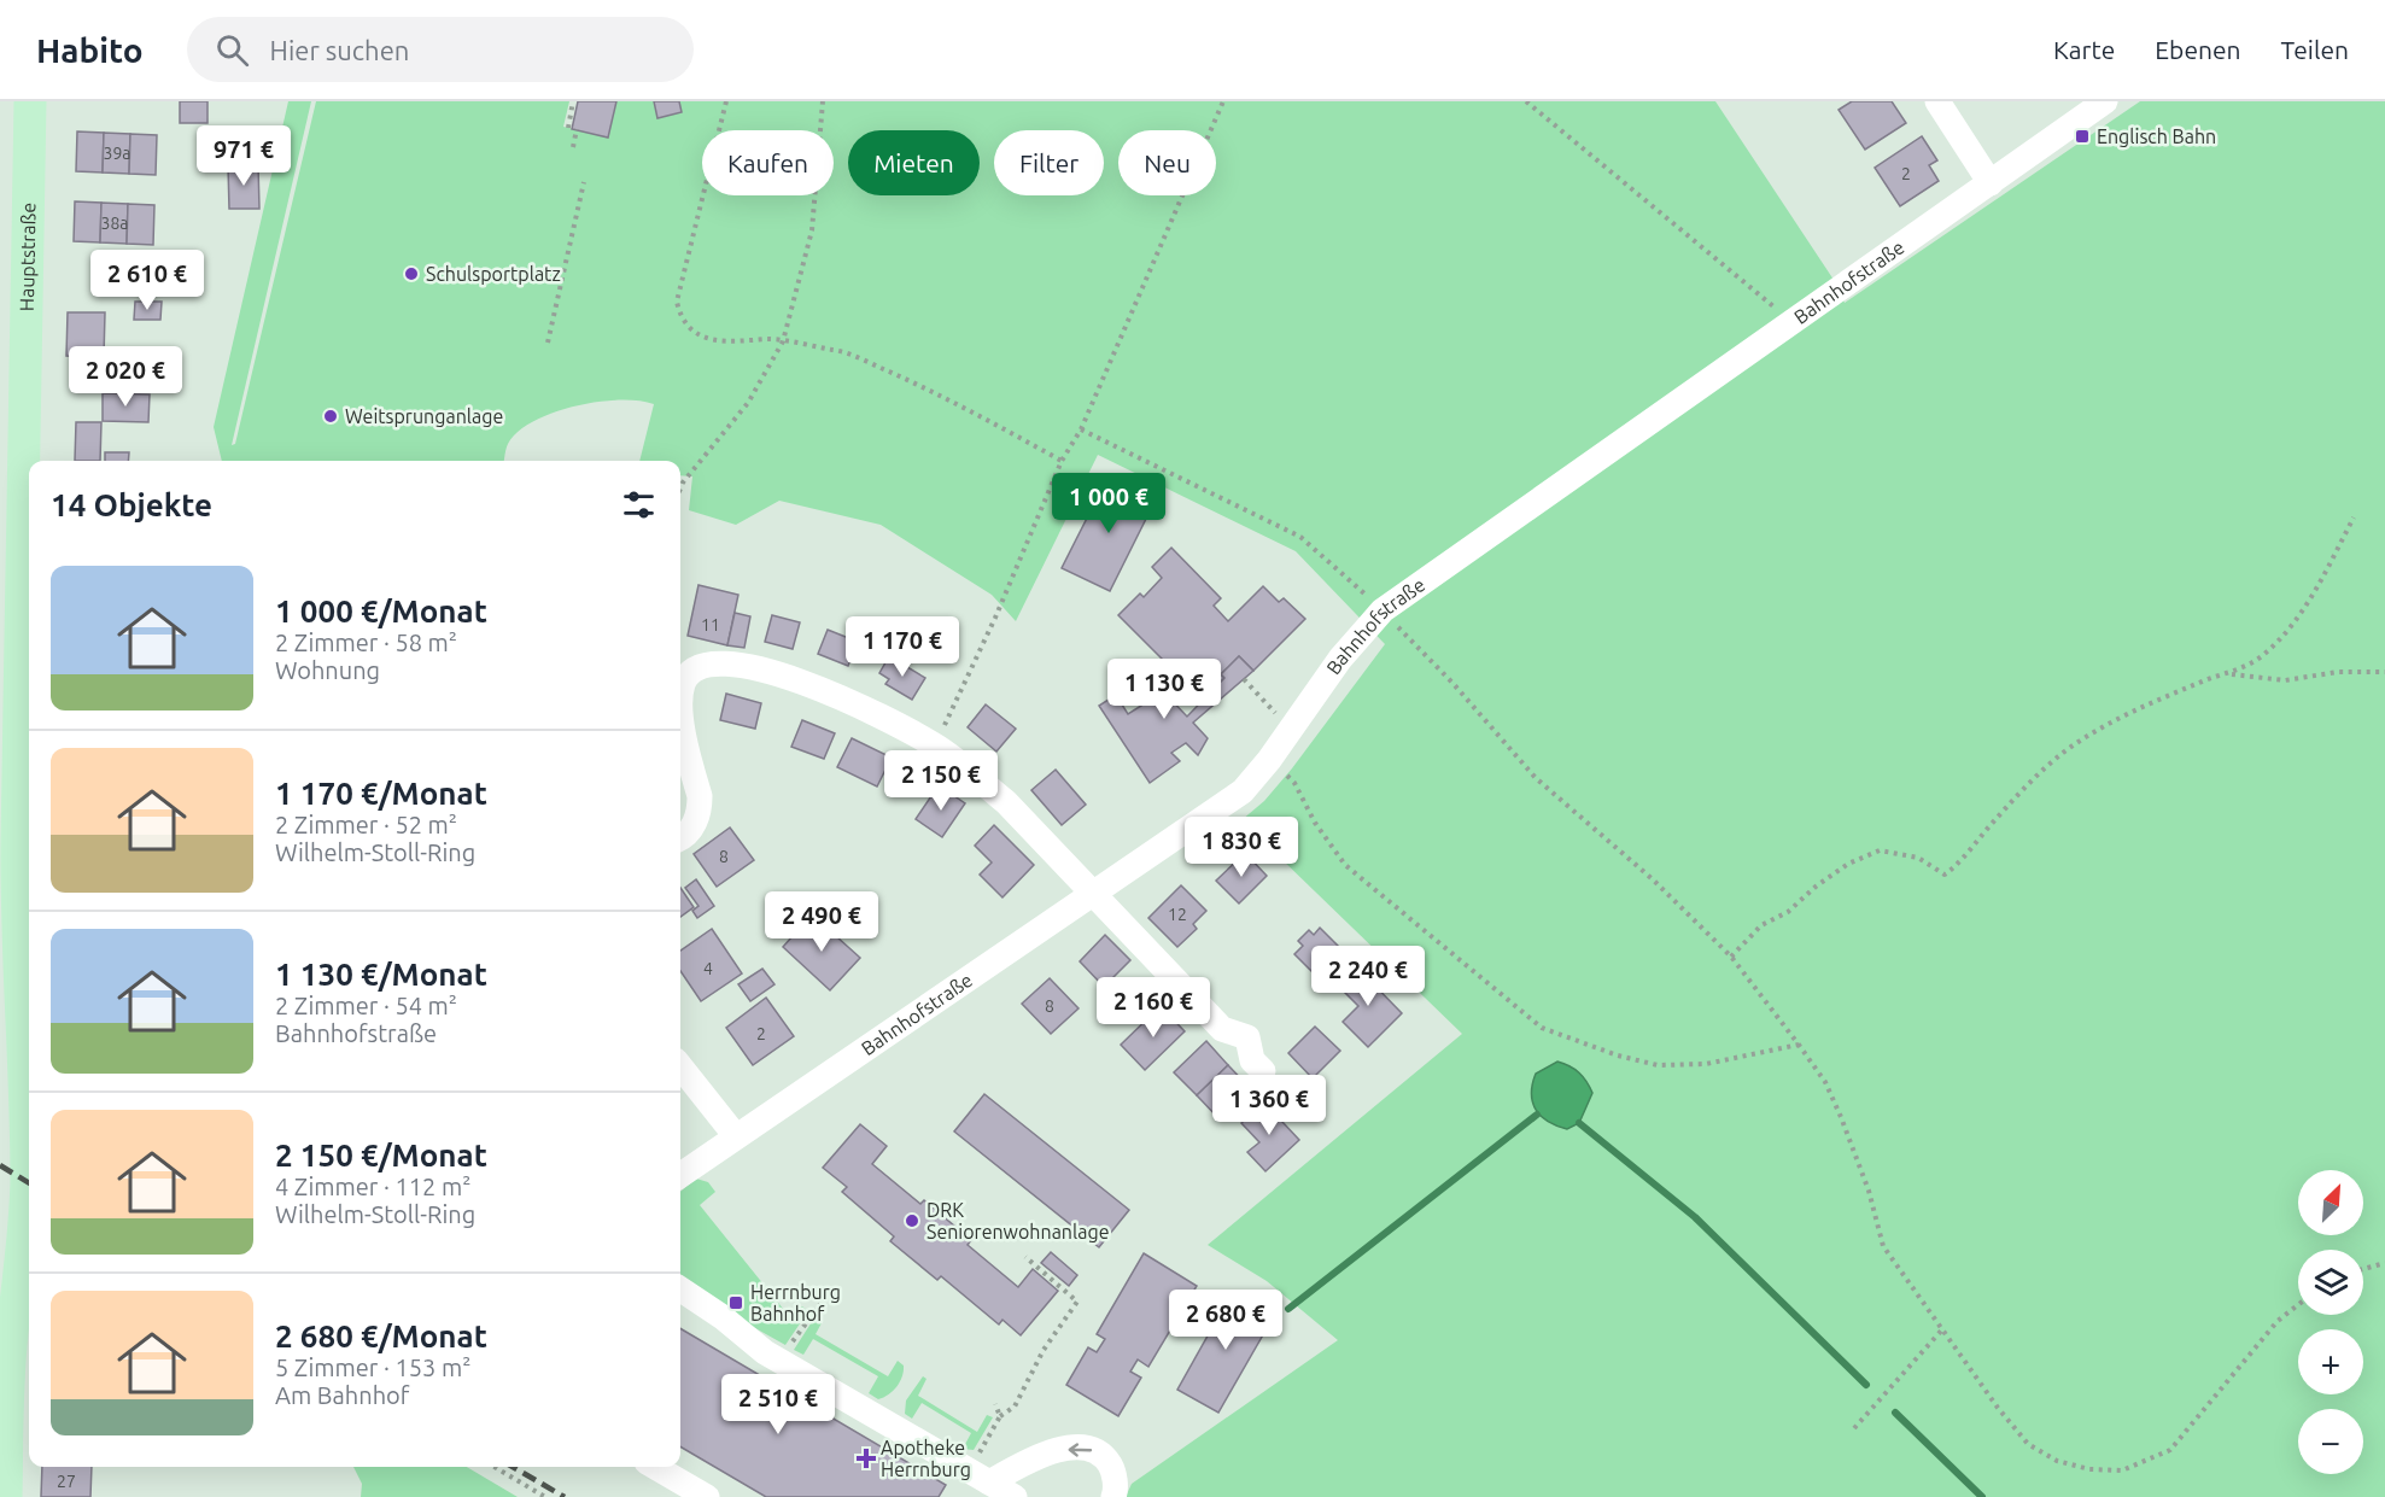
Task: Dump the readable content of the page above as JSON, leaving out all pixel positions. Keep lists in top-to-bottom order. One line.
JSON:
{"streets":{"main road":["Hauptstraße"],"street":["Bahnhofstraße"]},"places":{"transit":["Englisch Bahn","Herrnburg Bahnhof"],"other":["Schulsportplatz","Weitsprunganlage","DRK Seniorenwohnanlage"],"health":["Apotheke Herrnburg"]},"house_numbers":["39a","2","38a","11","8","12","4","8","2","27"],"north":"top right","page":{"header":"Habito","search":"Hier suchen","nav":["Karte","Ebenen","Teilen"],"price":["971 €","2 610 €","2 020 €","1 000 €","1 170 €","1 130 €","2 150 €","1 830 €","2 490 €","2 240 €","2 160 €","1 360 €","2 680 €","2 510 €"],"chip":["Kaufen","Mieten","Filter","Neu"],"heading":"14 Objekte","list":[{"name":"1 000 €/Monat","note":"2 Zimmer · 58 m² · Wohnung"},{"name":"1 170 €/Monat","note":"2 Zimmer · 52 m² · Wilhelm-Stoll-Ring"},{"name":"1 130 €/Monat","note":"2 Zimmer · 54 m² · Bahnhofstraße"},{"name":"2 150 €/Monat","note":"4 Zimmer · 112 m² · Wilhelm-Stoll-Ring"},{"name":"2 680 €/Monat","note":"5 Zimmer · 153 m² · Am Bahnhof"}],"map_buttons":["+","−"]}}
